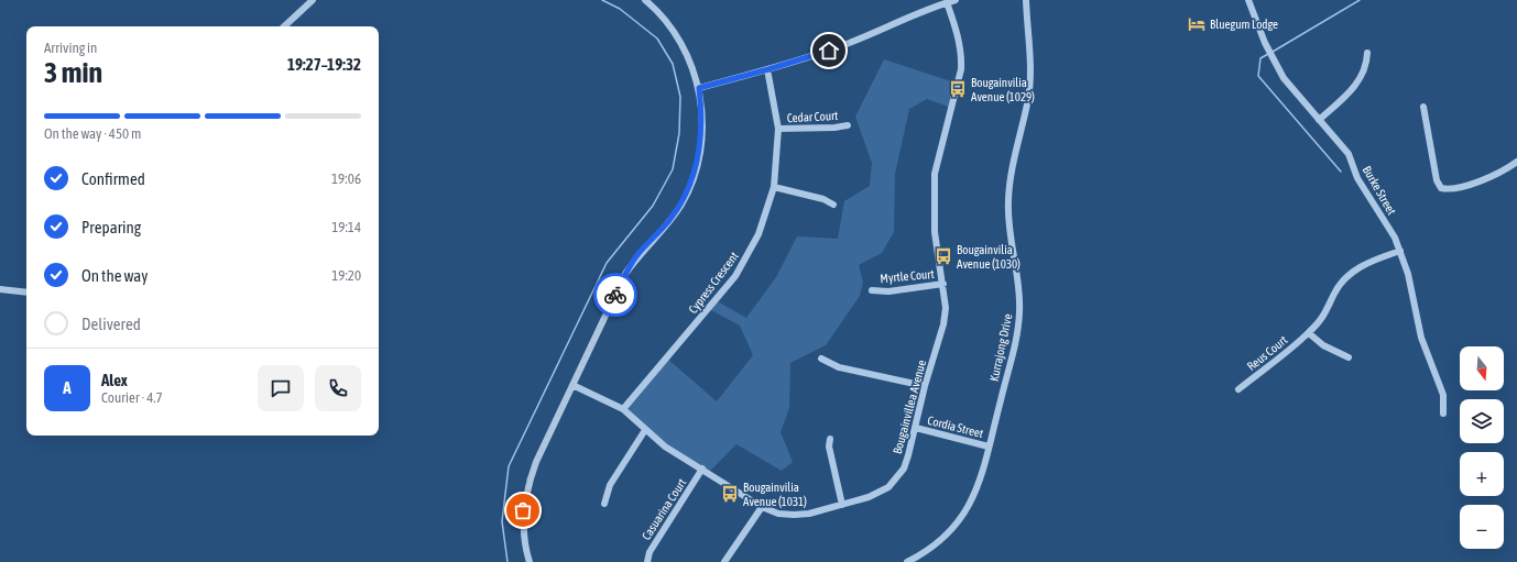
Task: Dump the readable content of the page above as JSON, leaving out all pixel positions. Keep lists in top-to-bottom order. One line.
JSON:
{"streets":{"street":["Cedar Court","Burke Street","Myrtle Court","Cypress Crescent","Kurrajong Drive","Reus Court","Bougainvillea Avenue","Cordia Street","Casuarina Court"]},"crossings":[["Cedar Court","Cypress Crescent"],["Burke Street","Reus Court"],["Myrtle Court","Bougainvillea Avenue"],["Cypress Crescent","Bougainvillea Avenue"],["Kurrajong Drive","Cordia Street"],["Bougainvillea Avenue","Cordia Street"],["Bougainvillea Avenue","Casuarina Court"]],"places":{"hotel":["Bluegum Lodge"],"bus stop":["Bougainvilia Avenue (1029)","Bougainvilia Avenue (1030)","Bougainvilia Avenue (1031)"]},"north":"bottom","page":{"heading":["3 min","Arriving in","19:27–19:32"],"panel":["Alex","Courier · 4.7"],"bar":"On the way · 450 m","list":[["Confirmed","19:06"],["Preparing","19:14"],["On the way","19:20"],"Delivered"],"map_buttons":["+","−"],"round":"A"}}
